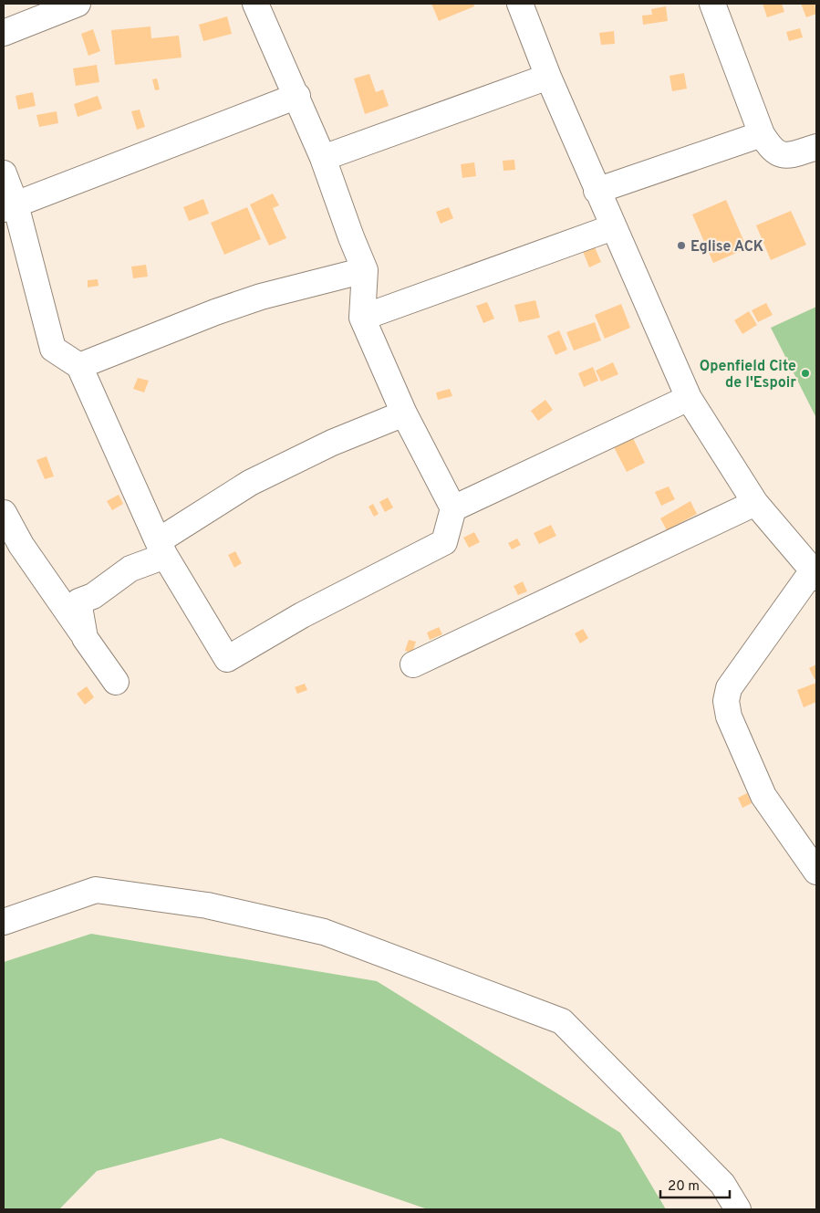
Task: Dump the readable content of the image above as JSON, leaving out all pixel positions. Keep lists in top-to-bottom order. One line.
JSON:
{"places":["Eglise ACK","Openfield Cite de l'Espoir"],"scale_bar":"20 m"}
